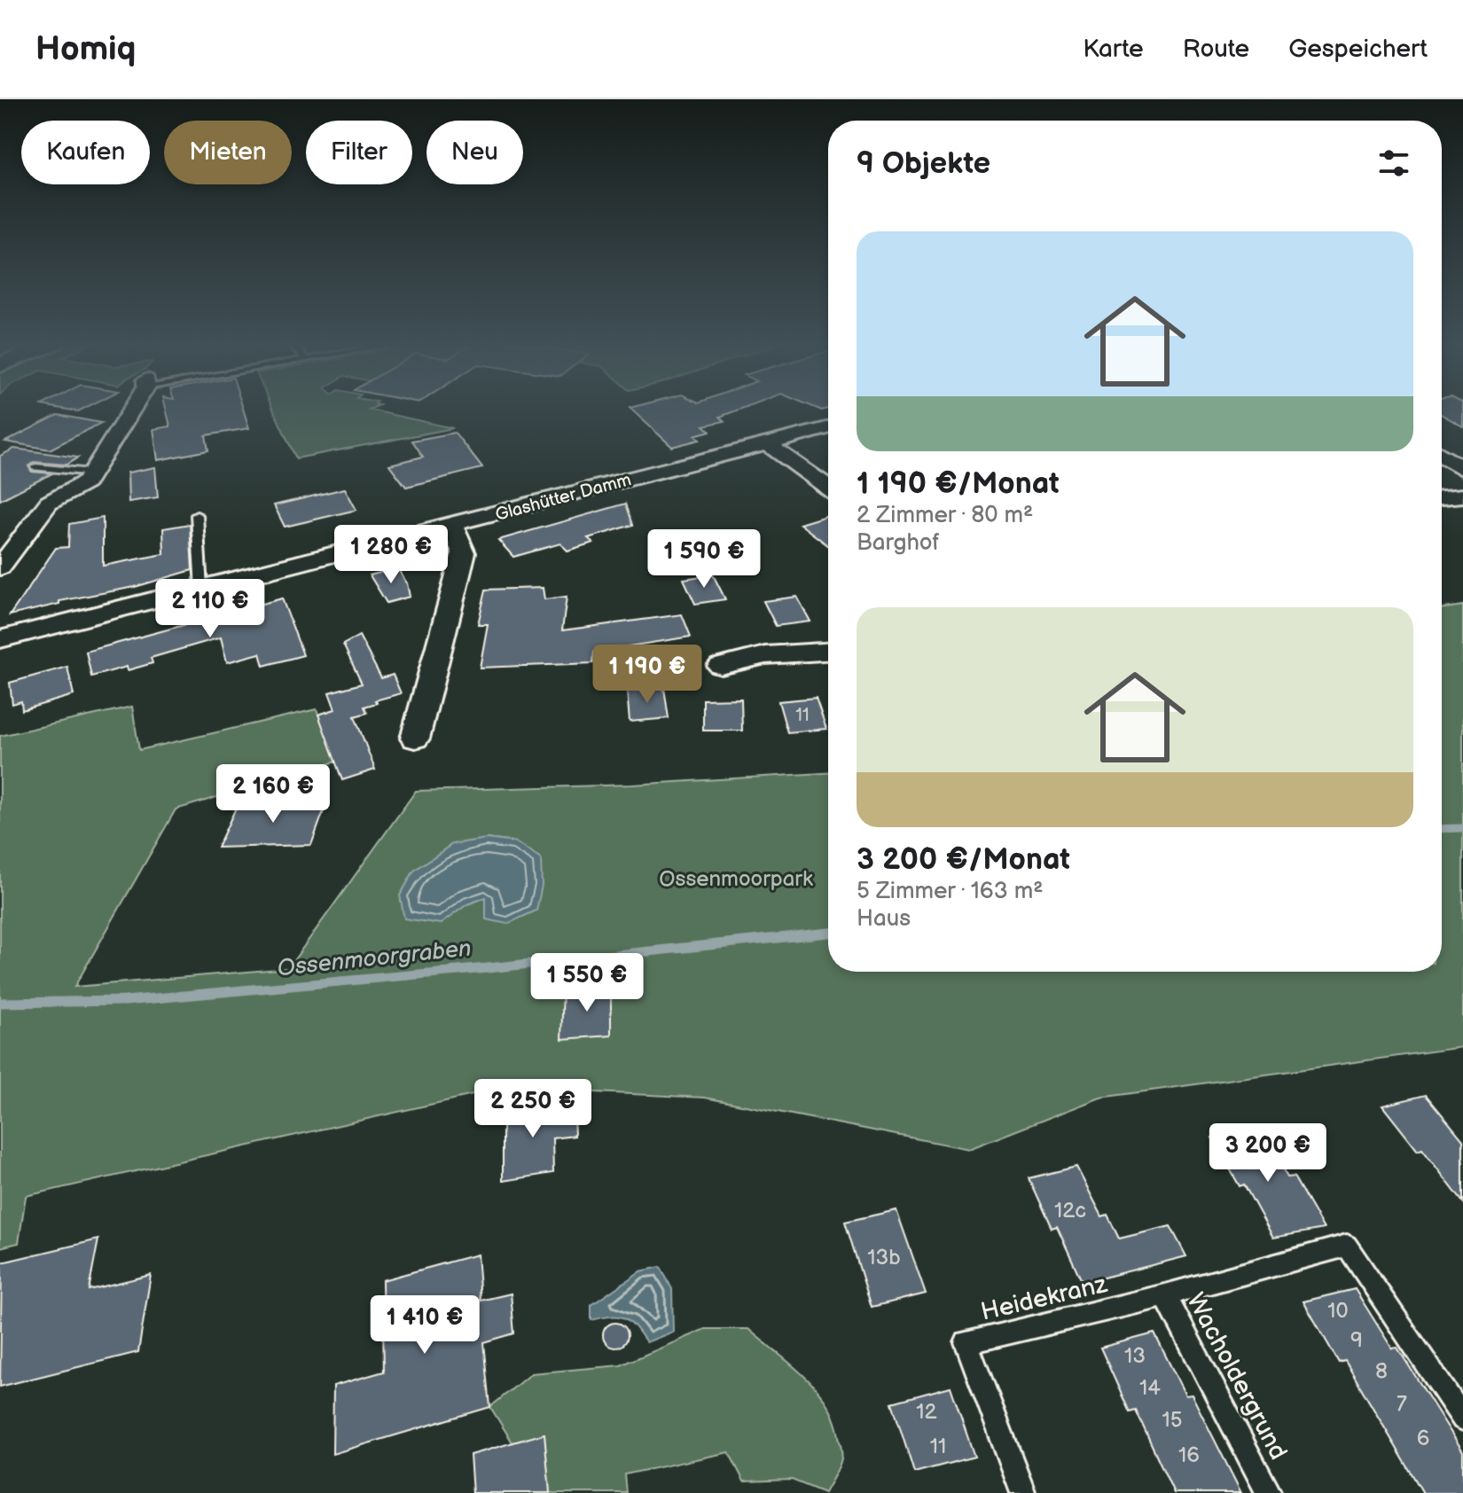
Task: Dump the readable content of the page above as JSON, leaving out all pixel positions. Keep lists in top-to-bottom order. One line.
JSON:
{"streets":{"street":["Glashütter Damm"],"lane":["Heidekranz","Wacholdergrund"]},"crossings":[["Heidekranz","Wacholdergrund"]],"water":["Ossenmoorgraben"],"parks":["Ossenmoorpark"],"house_numbers":["11","12c","13b","10","9","13","8","14","7","12","15","6","11","16"],"page":{"header":"Homiq","nav":["Karte","Route","Gespeichert"],"chip":["Kaufen","Mieten","Filter","Neu"],"heading":"9 Objekte","list":[{"name":"1 190 €/Monat","note":"2 Zimmer · 80 m² · Barghof"},{"name":"3 200 €/Monat","note":"5 Zimmer · 163 m² · Haus"}],"price":["1 280 €","1 590 €","2 110 €","1 190 €","2 160 €","1 550 €","2 250 €","3 200 €","1 410 €"]}}
